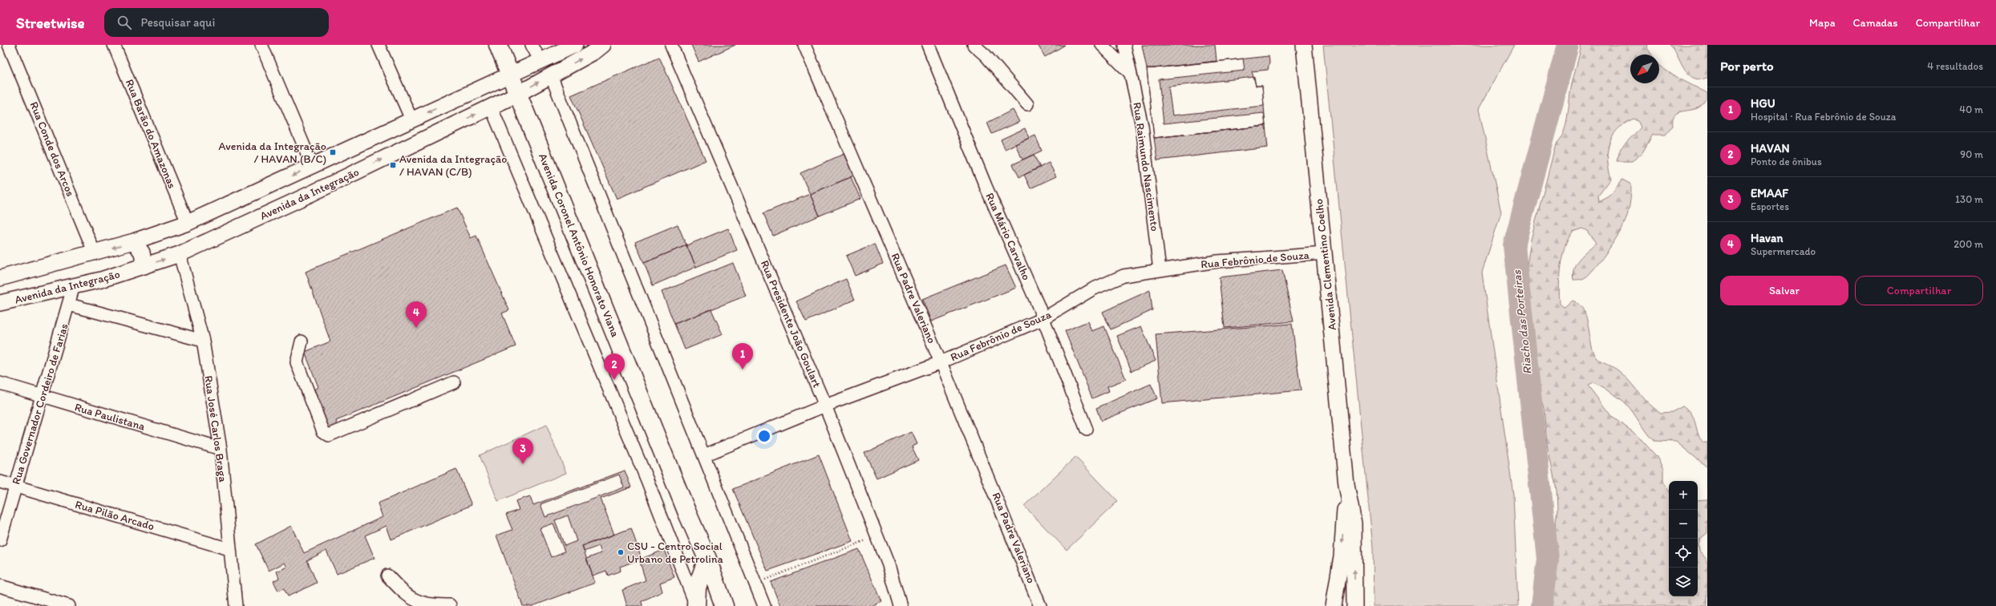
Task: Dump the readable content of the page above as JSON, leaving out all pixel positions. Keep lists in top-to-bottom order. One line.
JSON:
{"streets":{"highway":["Avenida Coronel Antônio Honorato Viana"],"main road":["Avenida da Integração","Avenida Clementino Coelho"],"street":["Rua Barão do Amazonas","Rua Conde dos Arcos","Rua Raimundo Nascimento","Rua Mário Carvalho","Rua Febrônio de Souza","Rua Padre Valeriano","Rua Presidente João Goulart","Rua Governador Cordeiro de Farias","Rua Paulistana","Rua José Carlos Braga","Rua Pilão Arcado"]},"crossings":[["Rua Raimundo Nascimento","Rua Febrônio de Souza"],["Avenida da Integração","Avenida Coronel Antônio Honorato Viana"],["Avenida da Integração","Rua Governador Cordeiro de Farias"],["Avenida da Integração","Rua José Carlos Braga"],["Rua Mário Carvalho","Rua Febrônio de Souza"],["Rua Febrônio de Souza","Avenida Clementino Coelho"],["Rua Febrônio de Souza","Rua Padre Valeriano"],["Rua Febrônio de Souza","Rua Presidente João Goulart"],["Rua Governador Cordeiro de Farias","Rua Paulistana"],["Rua Governador Cordeiro de Farias","Rua Pilão Arcado"],["Rua Paulistana","Rua José Carlos Braga"],["Rua José Carlos Braga","Rua Pilão Arcado"]],"water":["Riacho das Porteiras"],"places":{"transit":["Avenida da Integração / HAVAN (B/C)","Avenida da Integração / HAVAN (C/B)"],"other":["CSU - Centro Social Urbano de Petrolina"]},"north":"bottom left","page":{"header":"Streetwise","search":"Pesquisar aqui","nav":["Mapa","Camadas","Compartilhar"],"heading":["Por perto","4 resultados"],"list":[{"mark":"1","name":"HGU","note":"Hospital · Rua Febrônio de Souza","value":"40 m"},{"mark":"2","name":"HAVAN","note":"Ponto de ônibus","value":"90 m"},{"mark":"3","name":"EMAAF","note":"Esportes","value":"130 m"},{"mark":"4","name":"Havan","note":"Supermercado","value":"200 m"}],"buttons":["Salvar","Compartilhar"],"pins":["4","1","2","3"],"map_buttons":["+","−"]}}
